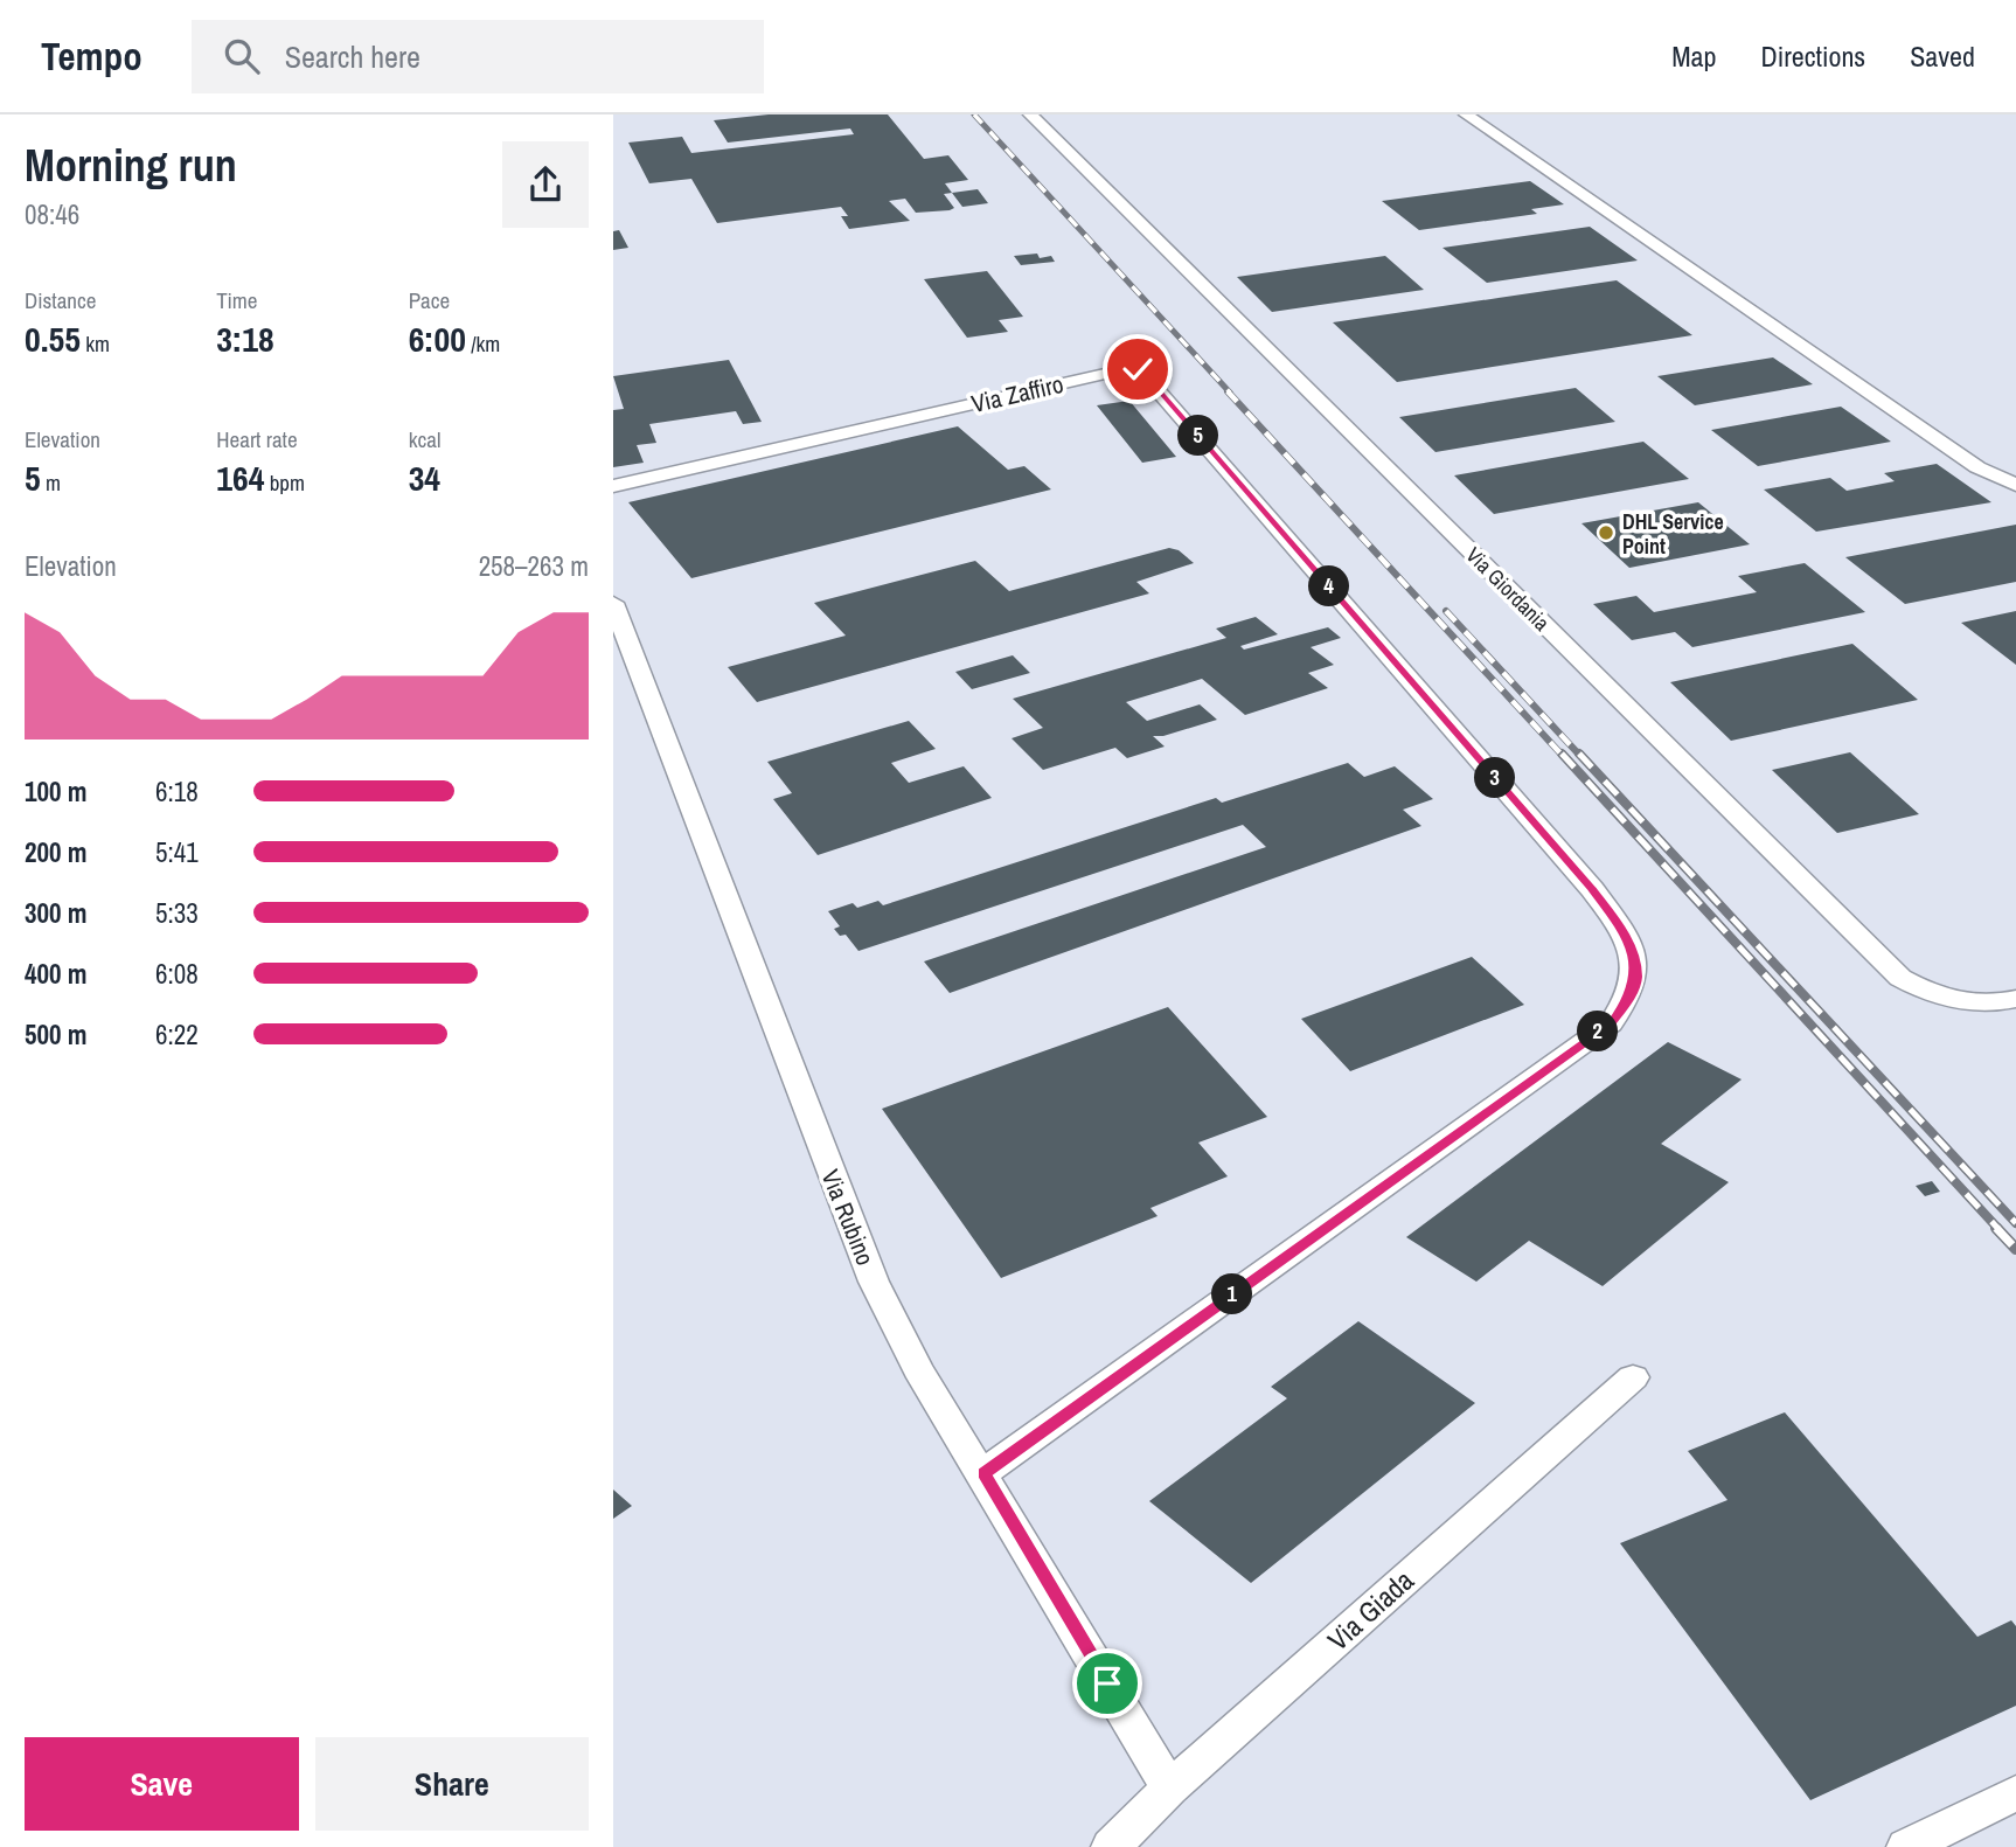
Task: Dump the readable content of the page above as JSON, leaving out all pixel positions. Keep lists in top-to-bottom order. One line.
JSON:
{"streets":{"street":["Via Zaffiro","Via Giordania","Via Rubino","Via Giada"]},"crossings":[["Via Zaffiro","Via Rubino"],["Via Rubino","Via Giada"]],"places":["DHL Service Point"],"page":{"header":"Tempo","search":"Search here","nav":["Map","Directions","Saved"],"heading":["Morning run","08:46"],"stats":[["Distance","0.55 km"],["Time","3:18"],["Pace","6:00 /km"],["Elevation","5 m"],["Heart rate","164 bpm"],["kcal","34"]],"pins":["5","4","3","2","1"],"chart":["Elevation","258–263 m"],"list":[{"name":"100 m","note":"6:18"},{"name":"200 m","note":"5:41"},{"name":"300 m","note":"5:33"},{"name":"400 m","note":"6:08"},{"name":"500 m","note":"6:22"}],"buttons":["Save","Share"]}}
